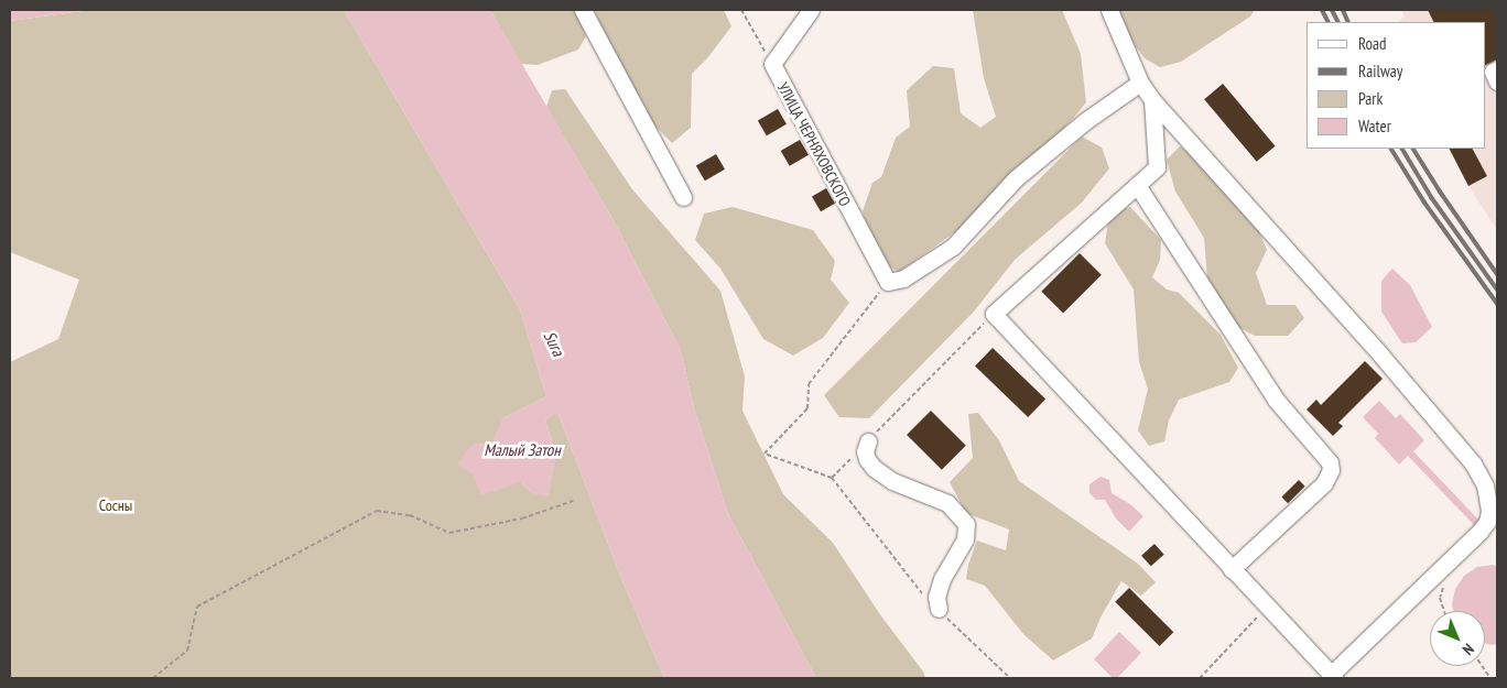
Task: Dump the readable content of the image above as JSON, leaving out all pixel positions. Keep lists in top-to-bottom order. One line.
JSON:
{"streets":{"street":["УЛИЦА ЧЕРНЯХОВСКОГО"]},"water":["Sura","Малый Затон"],"parks":["Сосны"],"legend":["Road","Railway","Park","Water"],"north":"bottom right"}
